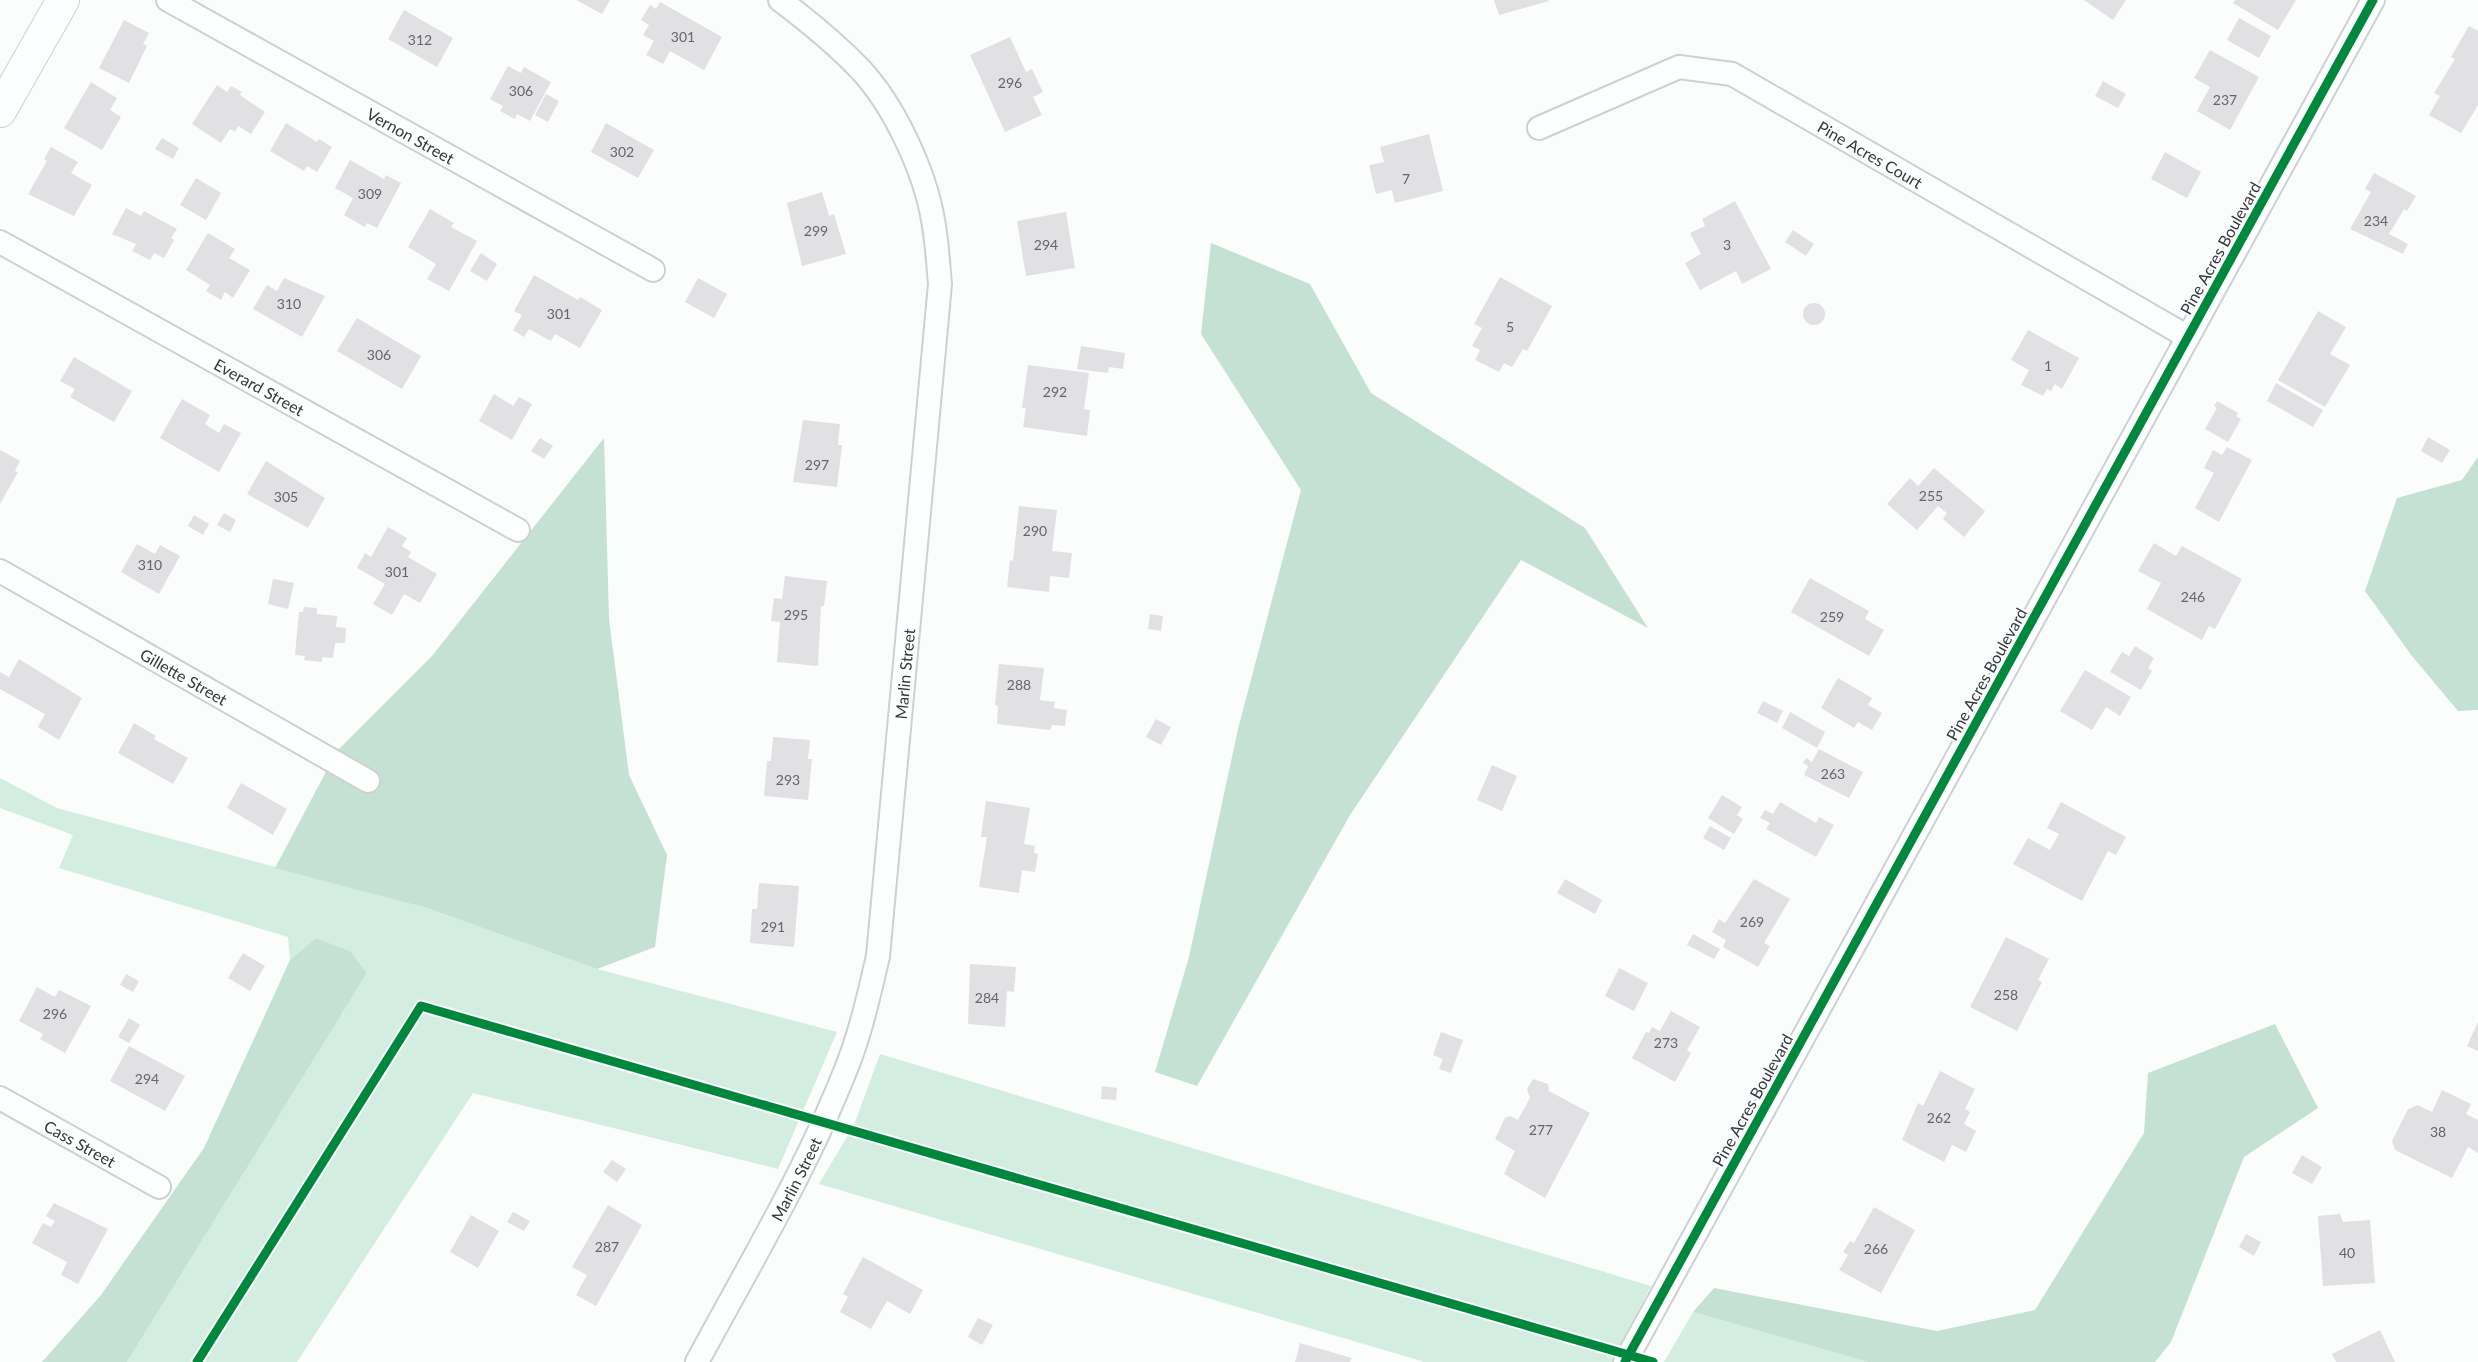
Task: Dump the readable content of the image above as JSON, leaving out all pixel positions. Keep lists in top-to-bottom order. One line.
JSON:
{"streets":{"street":["Vernon Street","Pine Acres Court","Pine Acres Boulevard","Everard Street","Marlin Street","Gillette Street","Cass Street"]},"crossings":[["Pine Acres Court","Pine Acres Boulevard"]],"house_numbers":["301","312","296","306","237","302","7","309","234","299","294","3","310","301","5","306","1","292","297","255","305","290","310","301","246","295","259","288","263","293","269","291","258","284","296","273","294","262","277","38","287","266","40"]}
